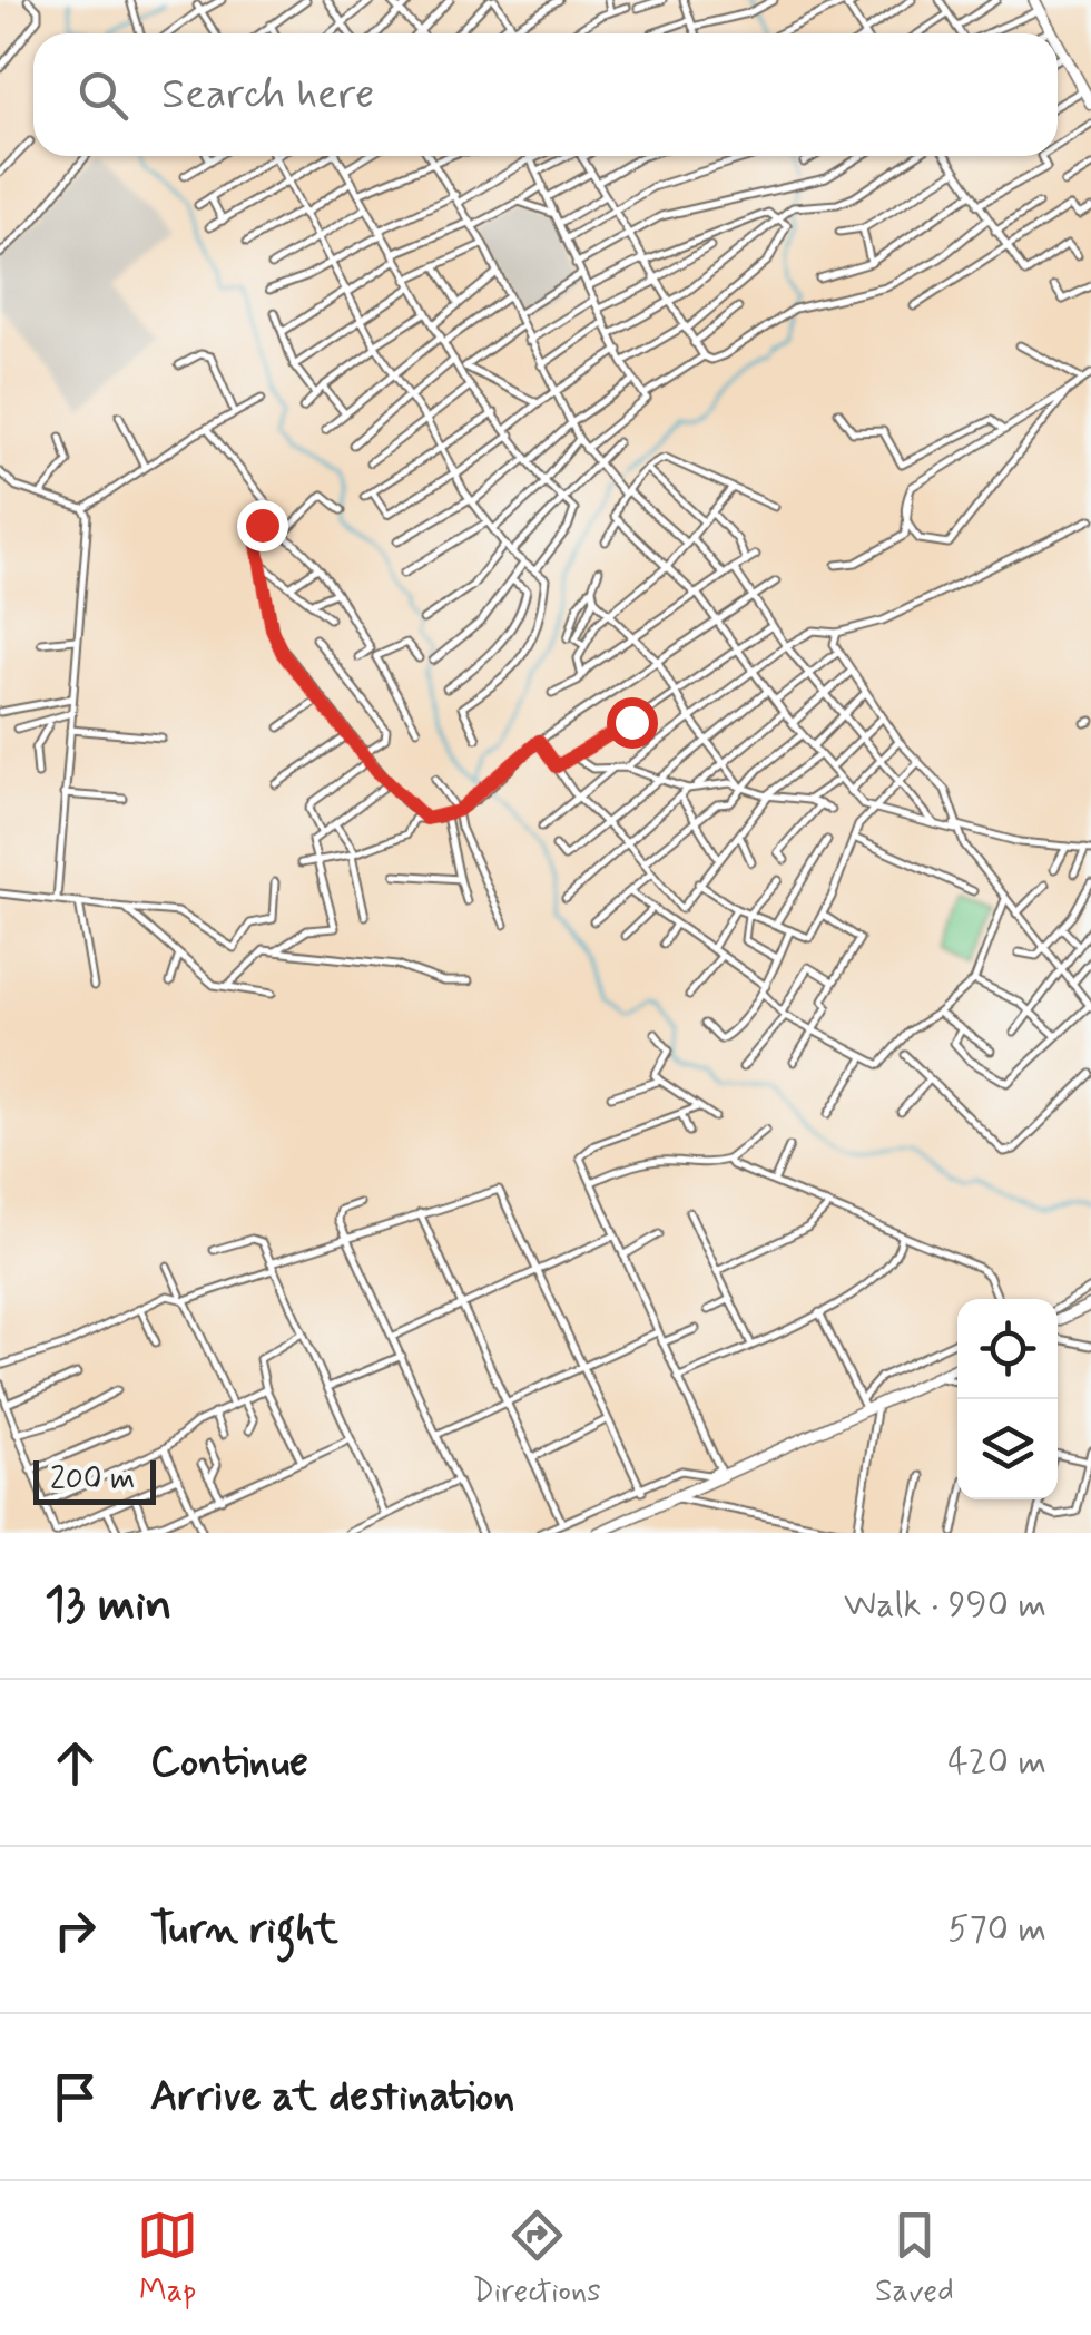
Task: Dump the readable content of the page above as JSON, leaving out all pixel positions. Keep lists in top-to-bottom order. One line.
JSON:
{"scale_bar":"200 m","page":{"search":"Search here","scale":"200 m","heading":["13 min","Walk · 990 m"],"list":[["Continue","420 m"],["Turn right","570 m"],"Arrive at destination"],"nav":["Map","Directions","Saved"]}}
